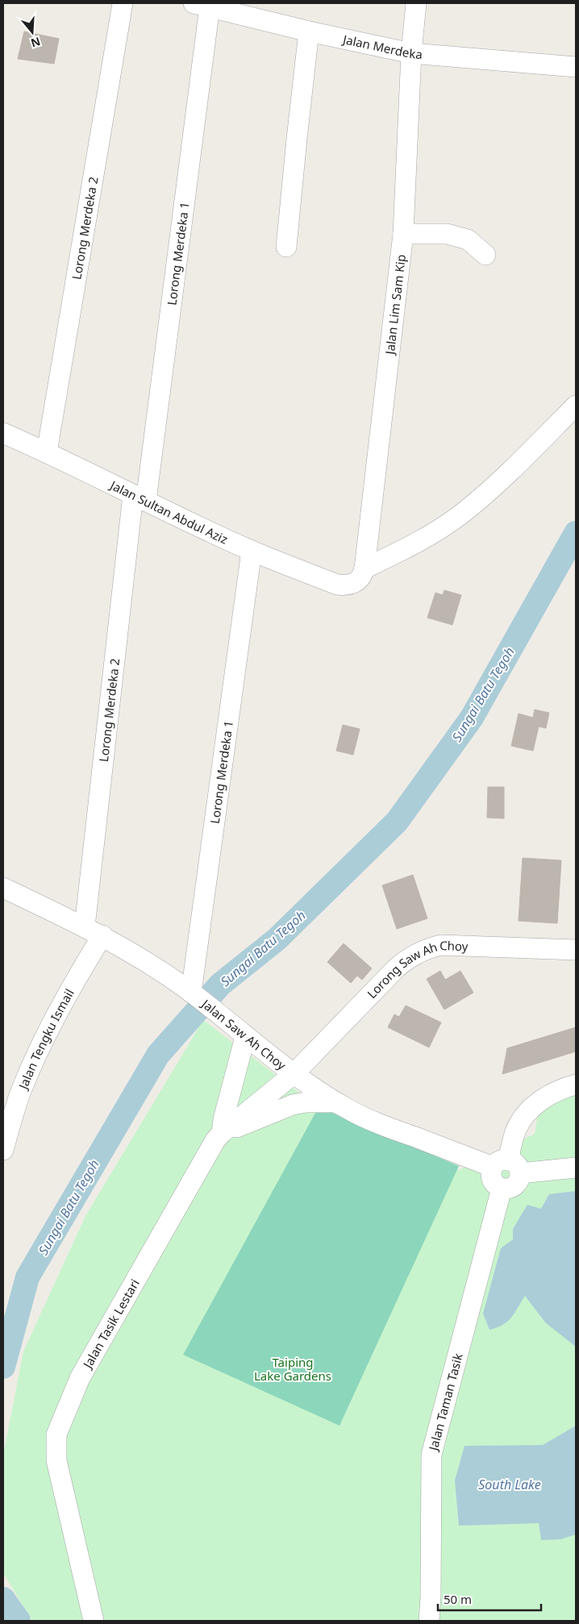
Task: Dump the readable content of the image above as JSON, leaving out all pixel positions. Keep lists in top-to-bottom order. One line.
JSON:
{"streets":{"street":["Jalan Merdeka","Lorong Merdeka 2","Lorong Merdeka 1","Jalan Lim Sam Kip","Jalan Sultan Abdul Aziz","Lorong Saw Ah Choy","Jalan Saw Ah Choy","Jalan Tengku Ismail","Jalan Tasik Lestari","Jalan Taman Tasik"]},"crossings":[["Jalan Merdeka","Lorong Merdeka 1"],["Jalan Merdeka","Jalan Lim Sam Kip"],["Lorong Merdeka 2","Lorong Merdeka 1"],["Lorong Merdeka 2","Jalan Sultan Abdul Aziz"],["Lorong Merdeka 2","Jalan Saw Ah Choy"],["Lorong Merdeka 1","Jalan Sultan Abdul Aziz"],["Lorong Merdeka 1","Jalan Saw Ah Choy"],["Jalan Lim Sam Kip","Jalan Sultan Abdul Aziz"],["Lorong Saw Ah Choy","Jalan Saw Ah Choy"],["Lorong Saw Ah Choy","Jalan Tasik Lestari"],["Jalan Saw Ah Choy","Jalan Tengku Ismail"],["Jalan Saw Ah Choy","Jalan Tasik Lestari"],["Jalan Saw Ah Choy","Jalan Taman Tasik"]],"water":["Sungai Batu Tegoh","South Lake"],"parks":["Taiping Lake Gardens"],"scale_bar":"50 m","north":"bottom"}
